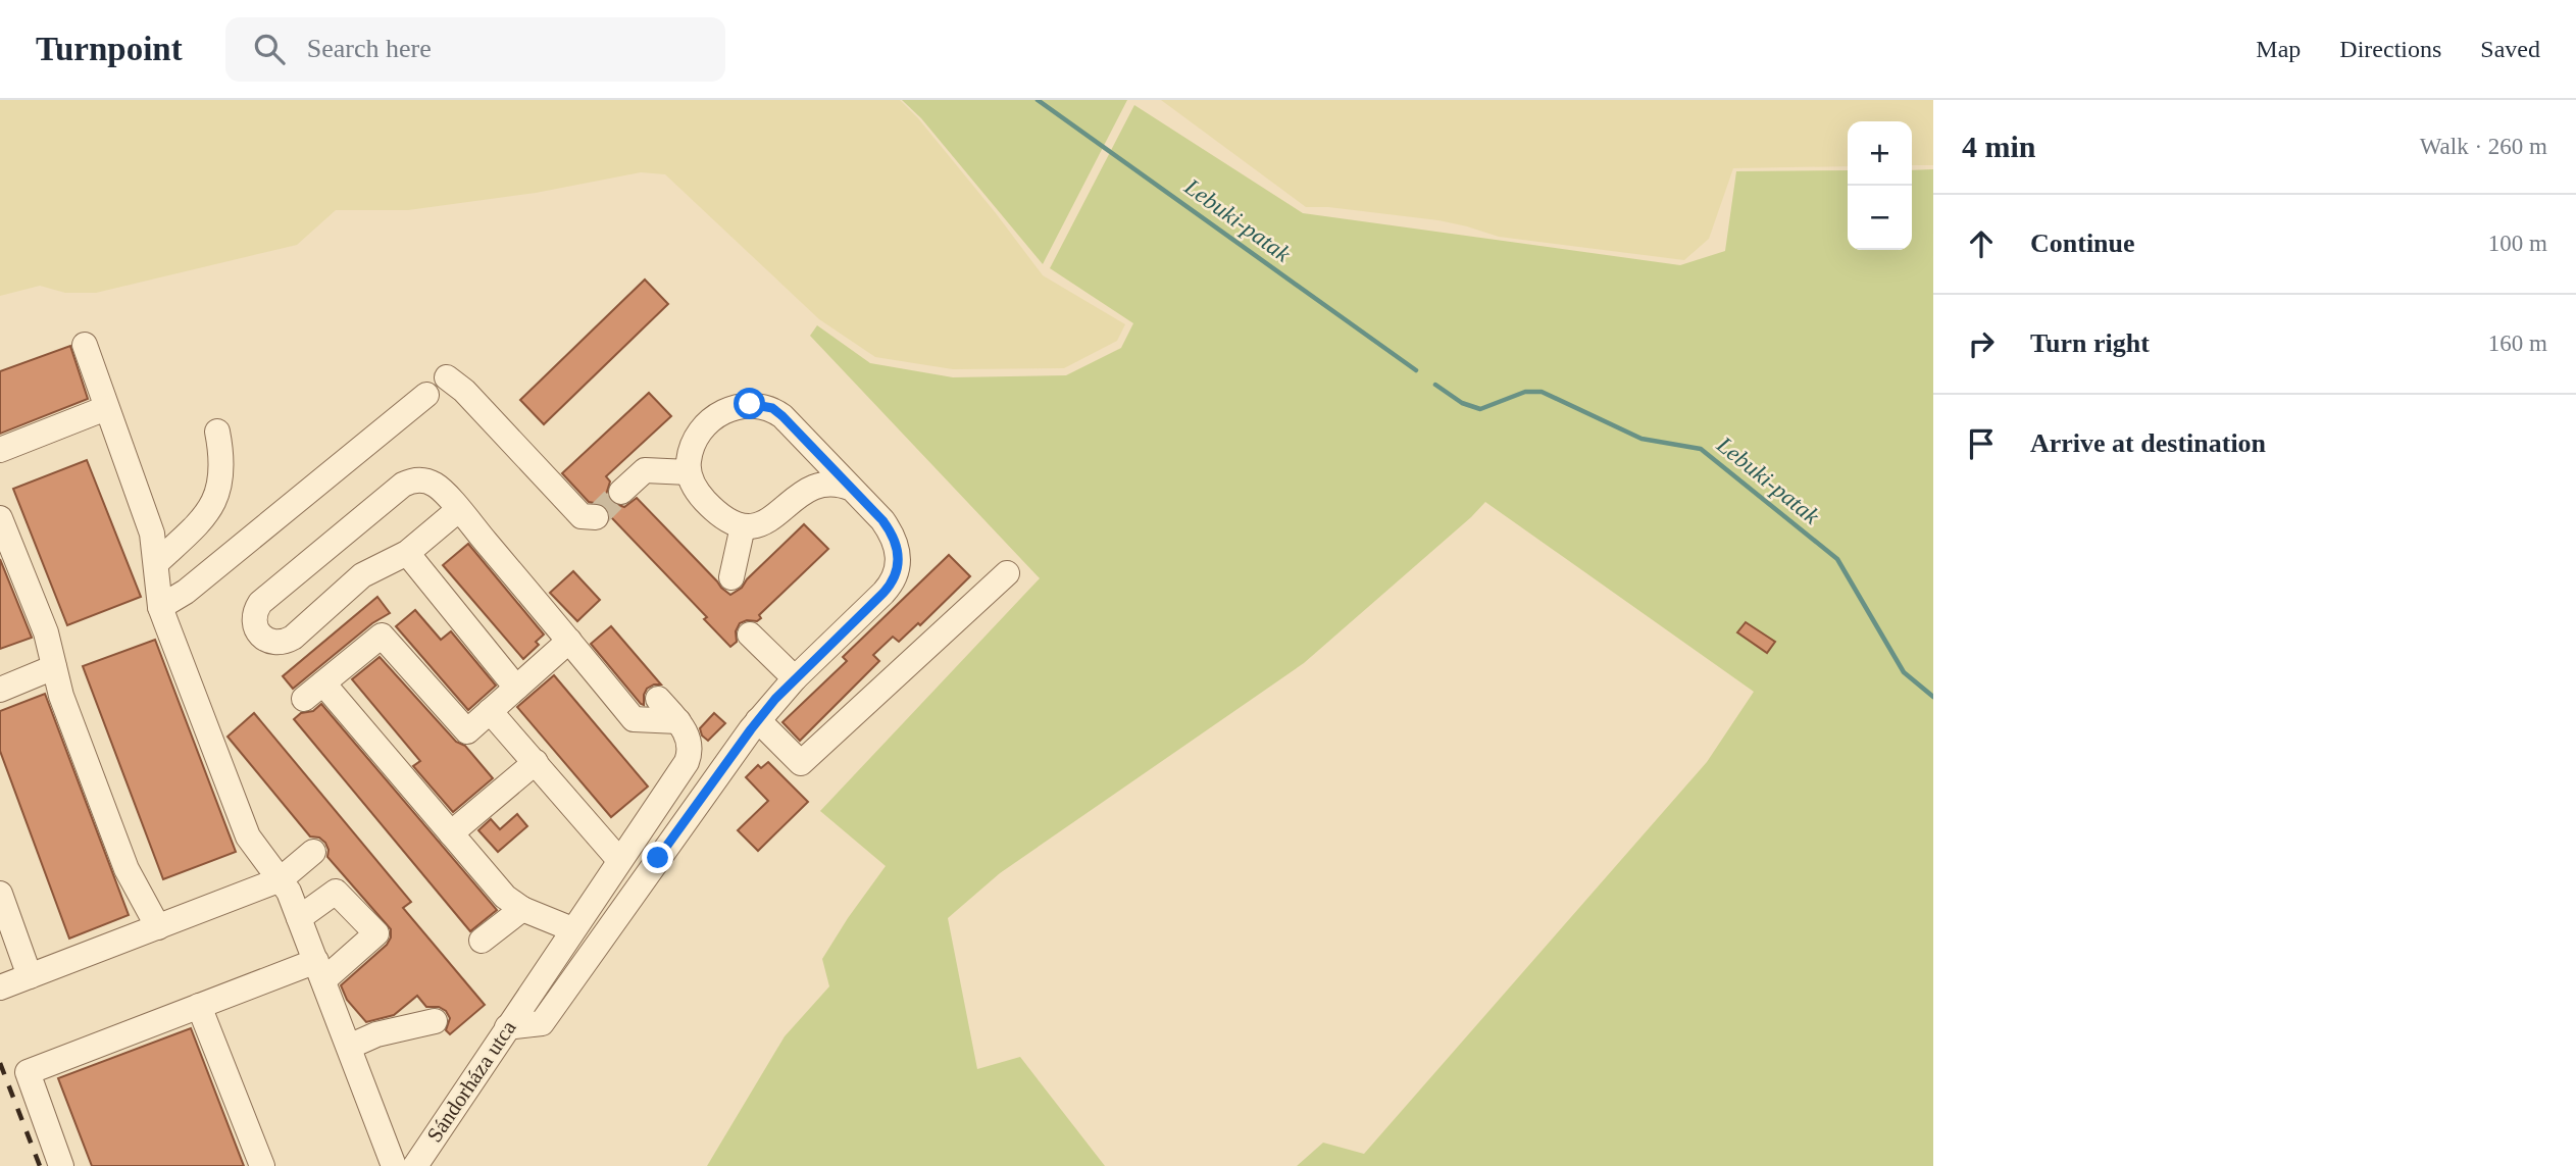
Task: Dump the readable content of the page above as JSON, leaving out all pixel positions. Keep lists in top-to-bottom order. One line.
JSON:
{"streets":{"street":["Sándorháza utca"]},"water":["Lebuki-patak"],"page":{"header":"Turnpoint","search":"Search here","nav":["Map","Directions","Saved"],"heading":["4 min","Walk · 260 m"],"map_buttons":["+","−"],"list":[["Continue","100 m"],["Turn right","160 m"],"Arrive at destination"]}}
